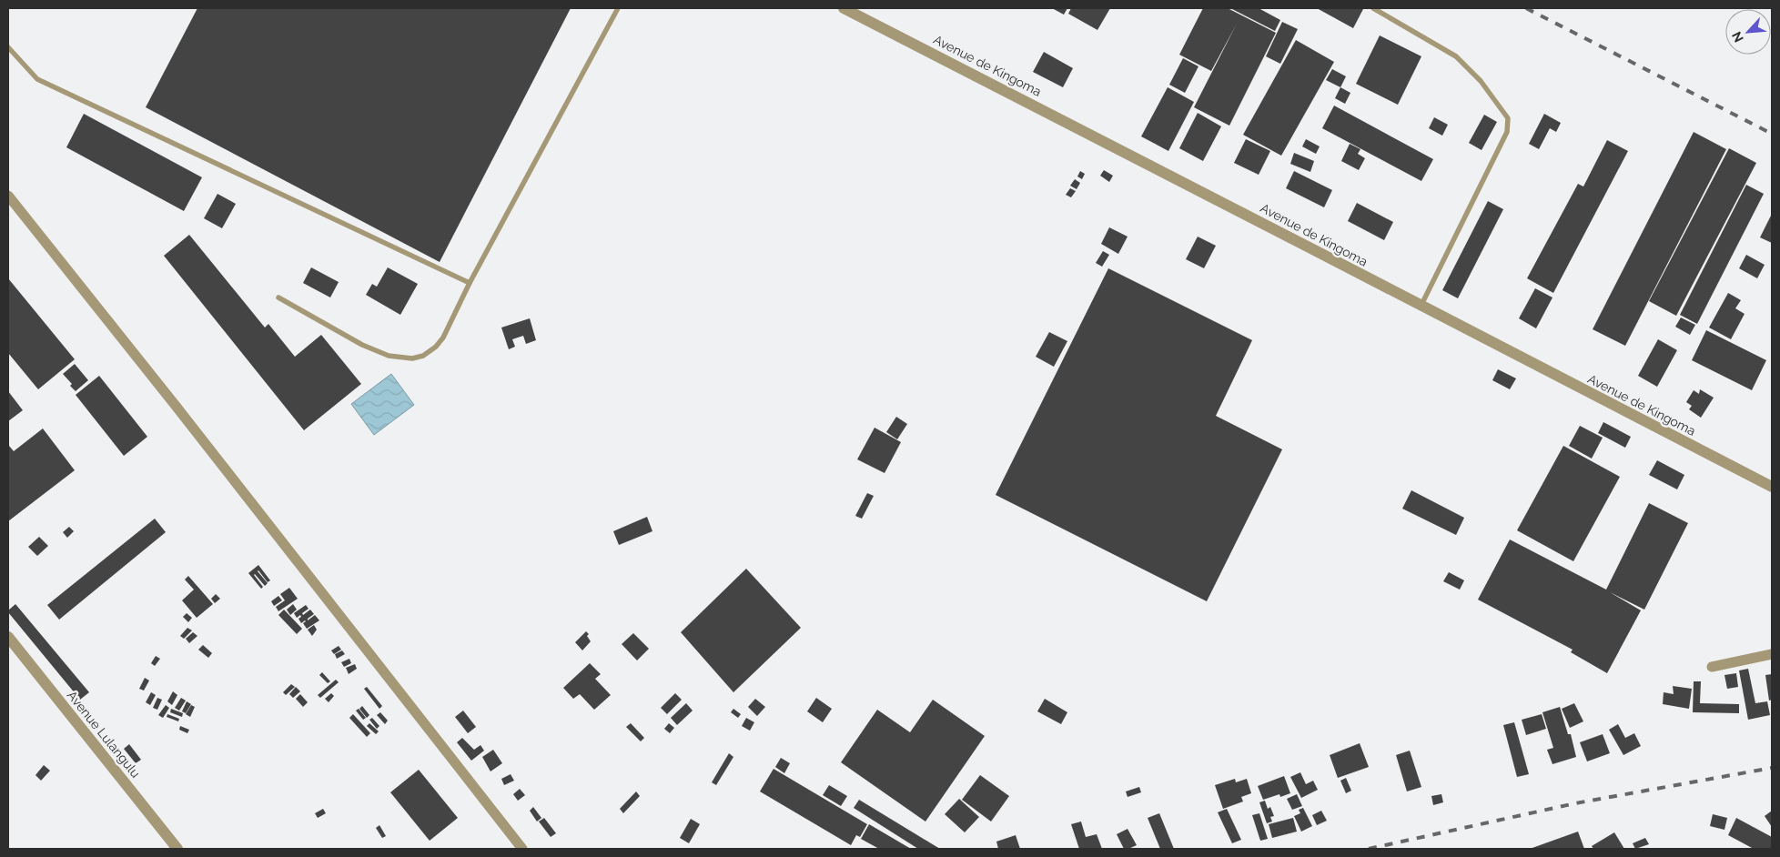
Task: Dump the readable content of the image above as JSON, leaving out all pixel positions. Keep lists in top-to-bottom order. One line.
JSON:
{"streets":{"street":["Avenue de Kingoma","Avenue Lulangulu"]},"north":"bottom left"}
